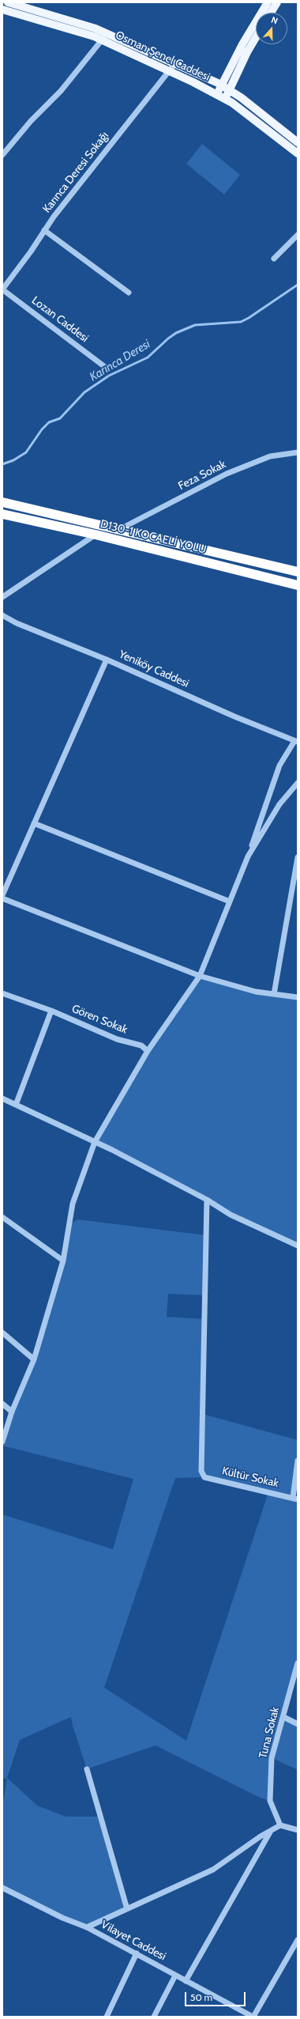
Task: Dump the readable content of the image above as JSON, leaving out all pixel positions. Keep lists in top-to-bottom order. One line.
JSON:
{"streets":{"highway":["D130-1 KOCAELİ YOLU"],"main road":["Osman Şenel Caddesi"],"street":["Karınca Deresi Sokağı","Lozan Caddesi","Feza Sokak","Yeniköy Caddesi","Gören Sokak","Kültür Sokak","Tuna Sokak","Vilayet Caddesi"]},"crossings":[["Osman Şenel Caddesi","Karınca Deresi Sokağı"],["Karınca Deresi Sokağı","Lozan Caddesi"]],"water":["Karınca Deresi"],"scale_bar":"50 m","north":"top"}
